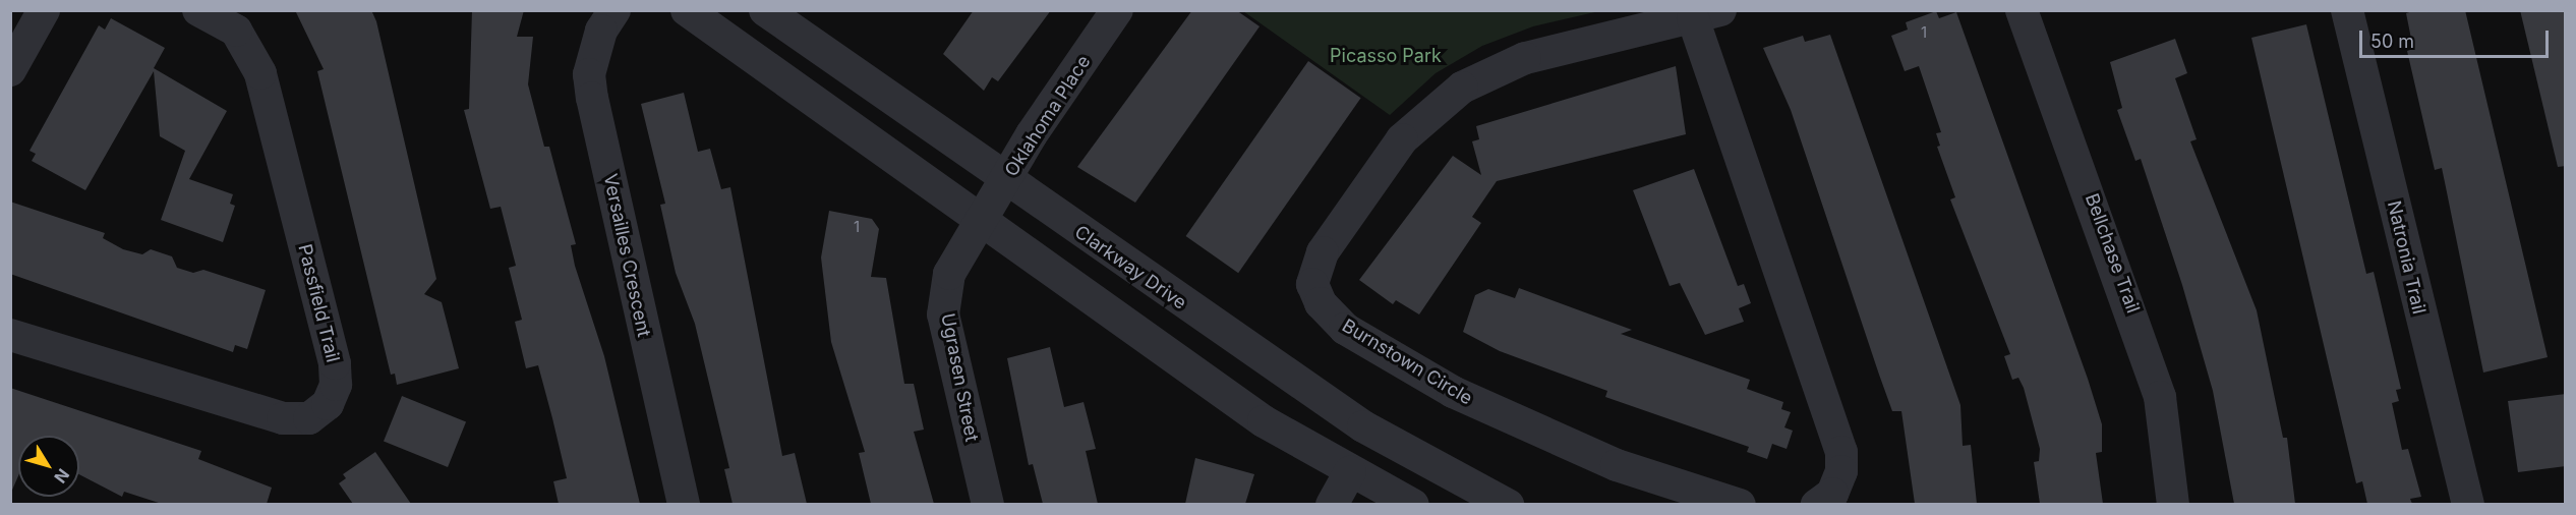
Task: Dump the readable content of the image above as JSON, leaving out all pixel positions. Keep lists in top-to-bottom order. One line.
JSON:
{"streets":{"street":["Oklahoma Place","Bellchase Trail","Versailles Crescent","Natronia Trail","Clarkway Drive","Passfield Trail","Burnstown Circle","Ugrasen Street"]},"crossings":[["Oklahoma Place","Clarkway Drive"],["Oklahoma Place","Ugrasen Street"]],"parks":["Picasso Park"],"house_numbers":["1","1"],"scale_bar":"50 m","north":"bottom right"}
